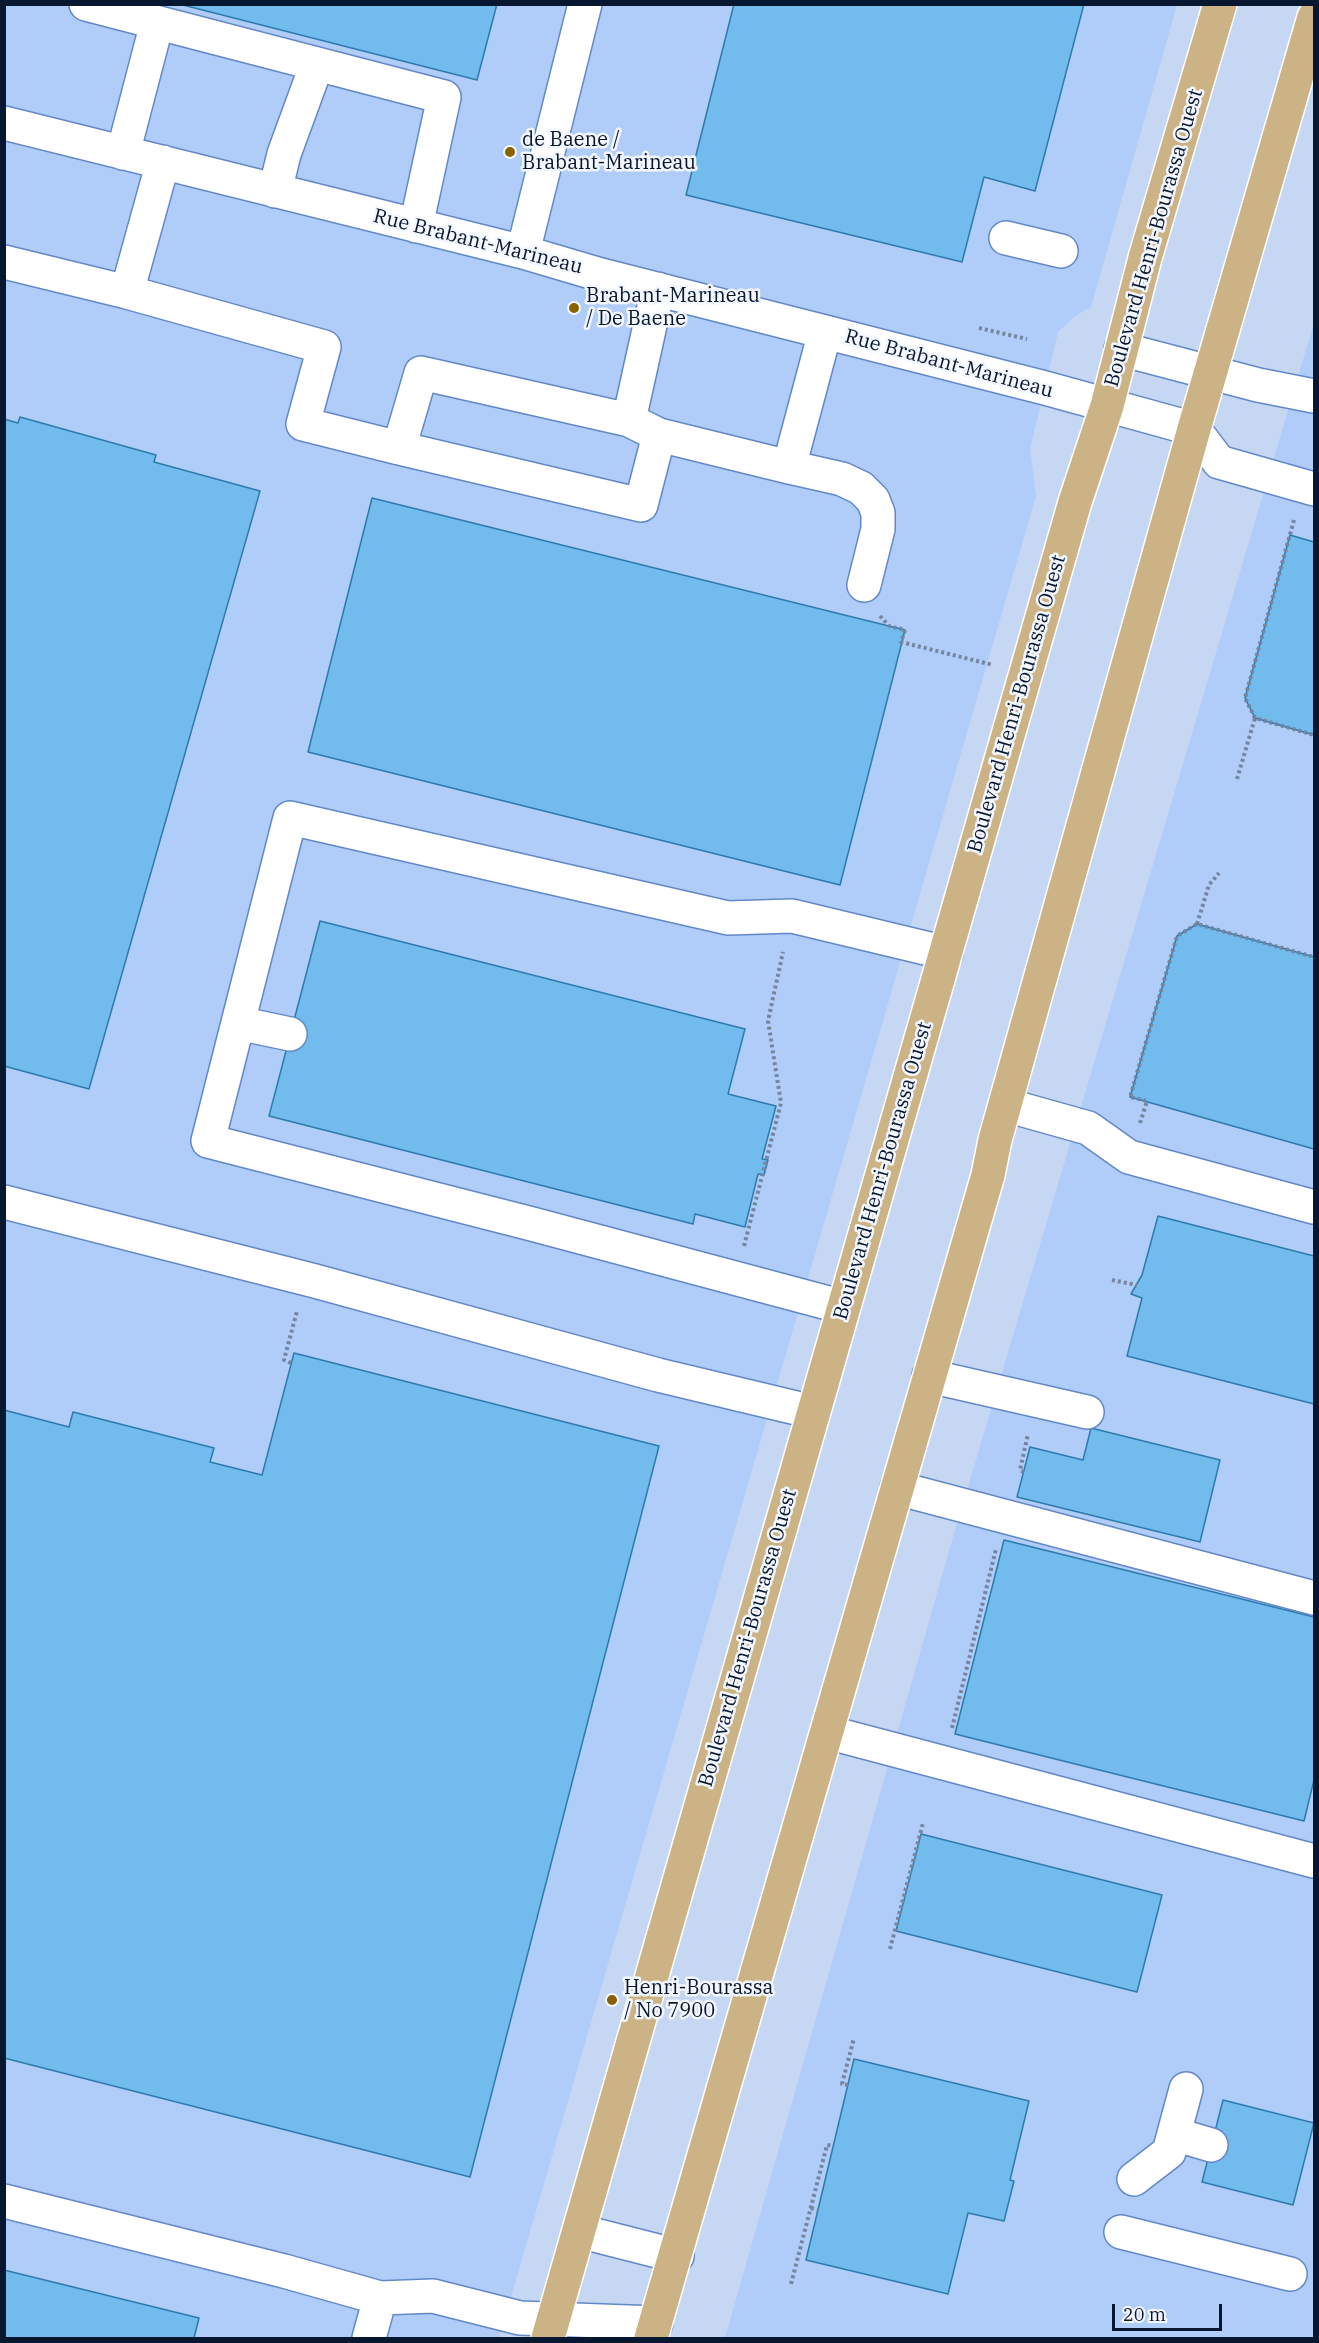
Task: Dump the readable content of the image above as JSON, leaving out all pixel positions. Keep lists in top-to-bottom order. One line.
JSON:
{"streets":{"main road":["Boulevard Henri-Bourassa Ouest"],"street":["Rue Brabant-Marineau"]},"crossings":[["Boulevard Henri-Bourassa Ouest","Rue Brabant-Marineau"]],"places":["de Baene / Brabant-Marineau","Brabant-Marineau / De Baene","Henri-Bourassa / No 7900"],"scale_bar":"20 m"}
